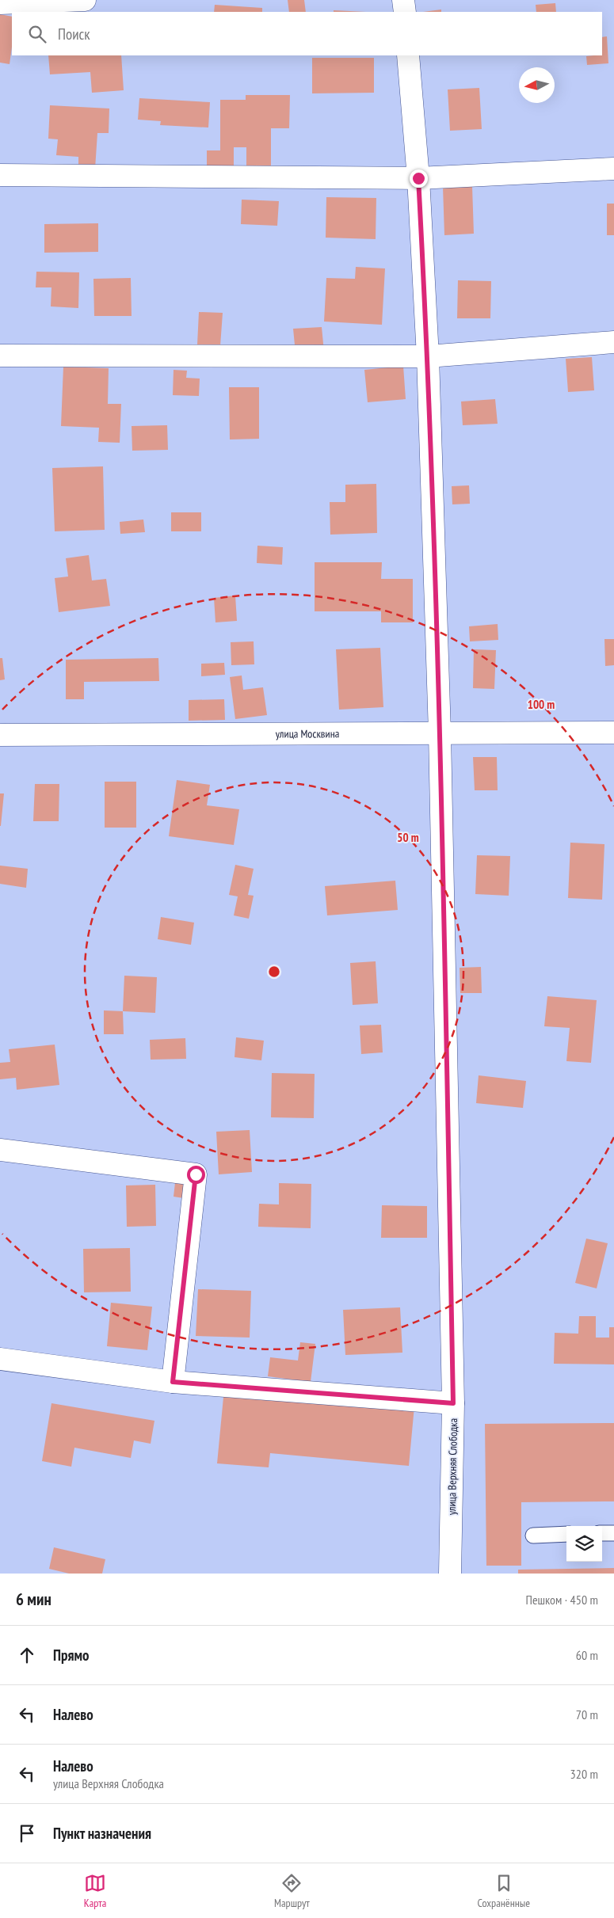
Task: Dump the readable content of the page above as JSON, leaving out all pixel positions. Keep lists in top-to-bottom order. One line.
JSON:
{"streets":{"street":["улица Москвина","улица Верхняя Слободка"]},"crossings":[["улица Москвина","улица Верхняя Слободка"]],"north":"left","page":{"search":"Поиск","heading":["6 мин","Пешком · 450 m"],"list":[["Прямо","60 m"],["Налево","70 m"],["Налево","улица Верхняя Слободка","320 m"],"Пункт назначения"],"nav":["Карта","Маршрут","Сохранённые"]},"rings":["100 m","50 m"]}
